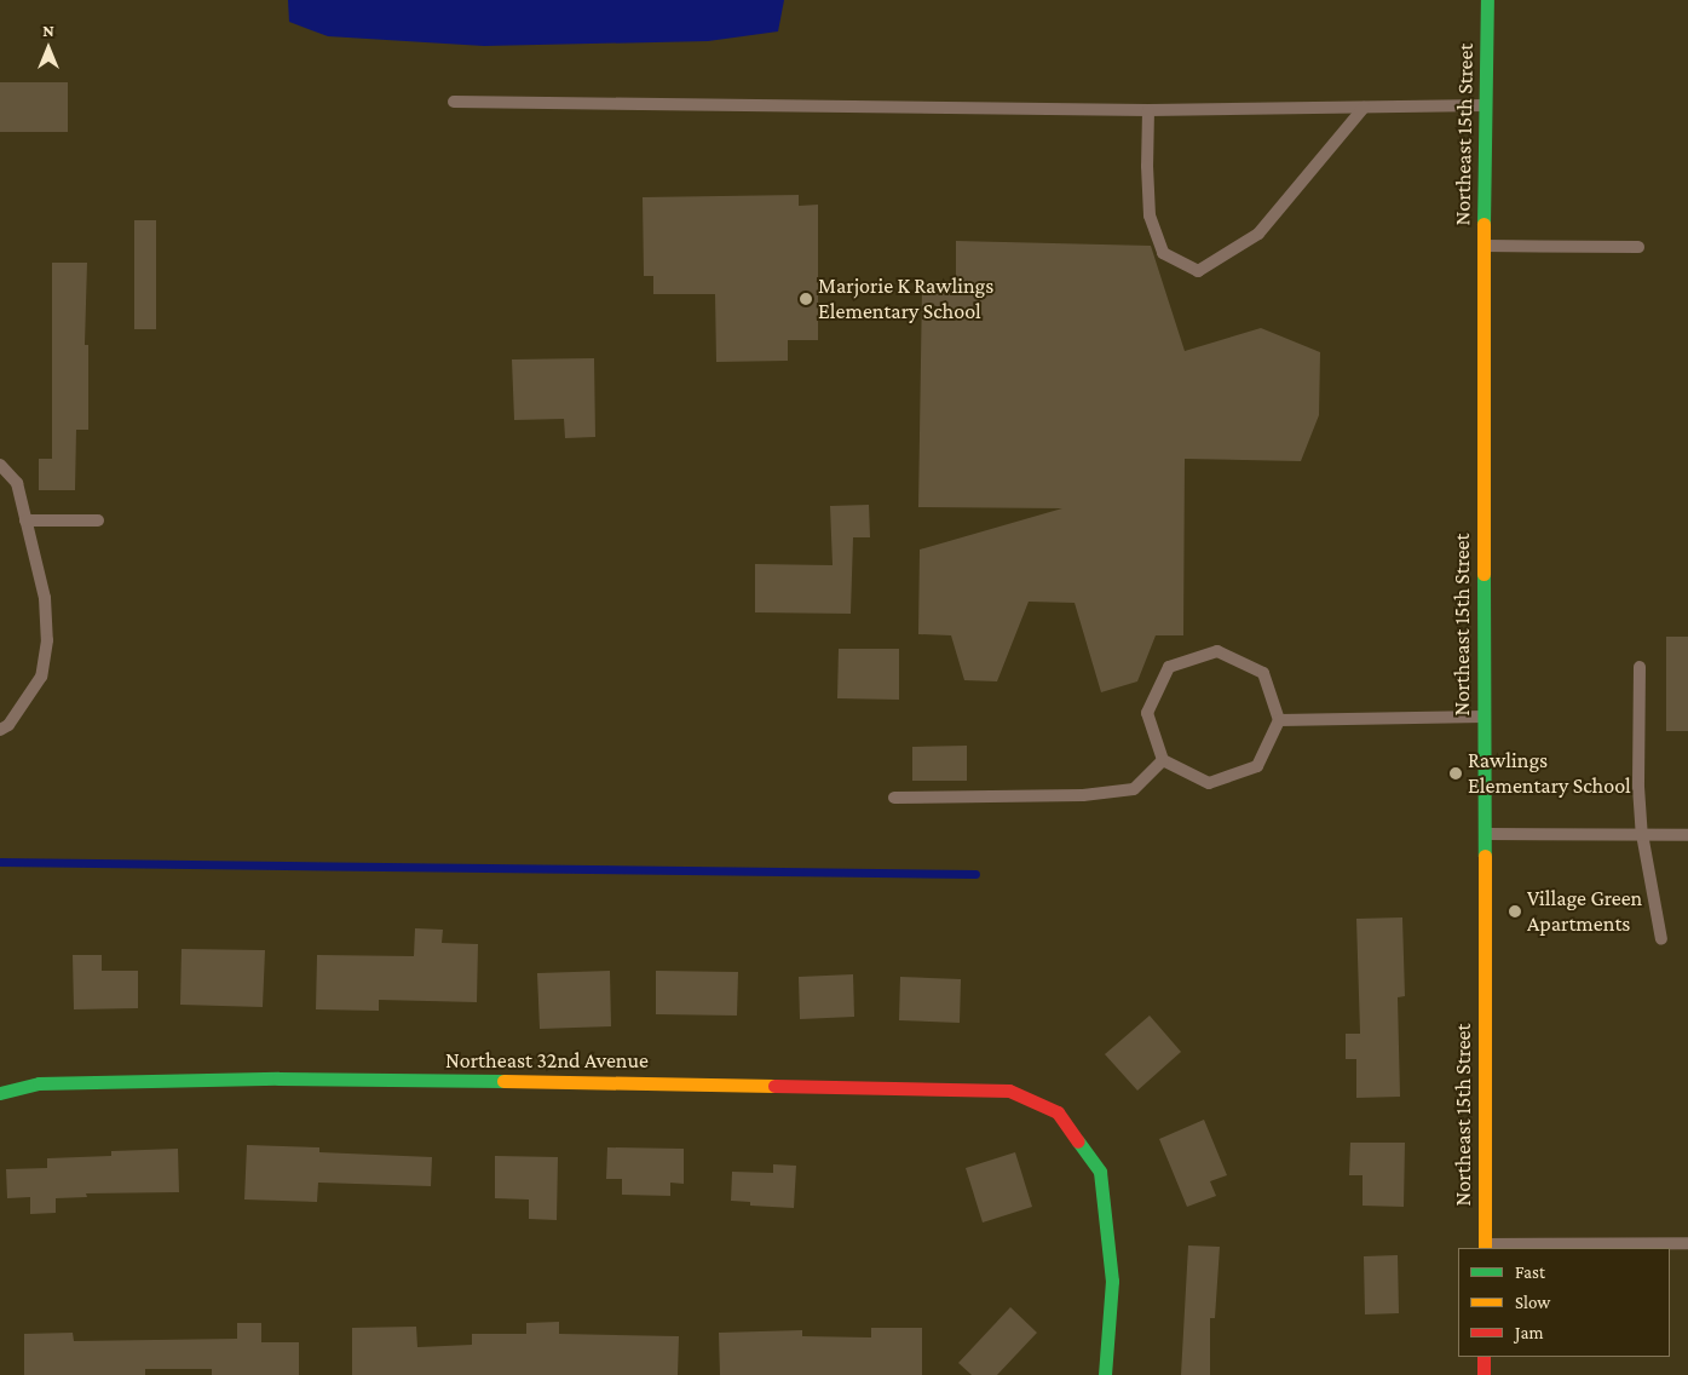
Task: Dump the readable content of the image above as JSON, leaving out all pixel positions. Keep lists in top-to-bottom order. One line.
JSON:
{"streets":{"street":["Northeast 15th Street","Northeast 32nd Avenue"]},"places":["Marjorie K Rawlings Elementary School","Rawlings Elementary School","Village Green Apartments"],"legend":["Fast","Slow","Jam"],"north":"top"}
